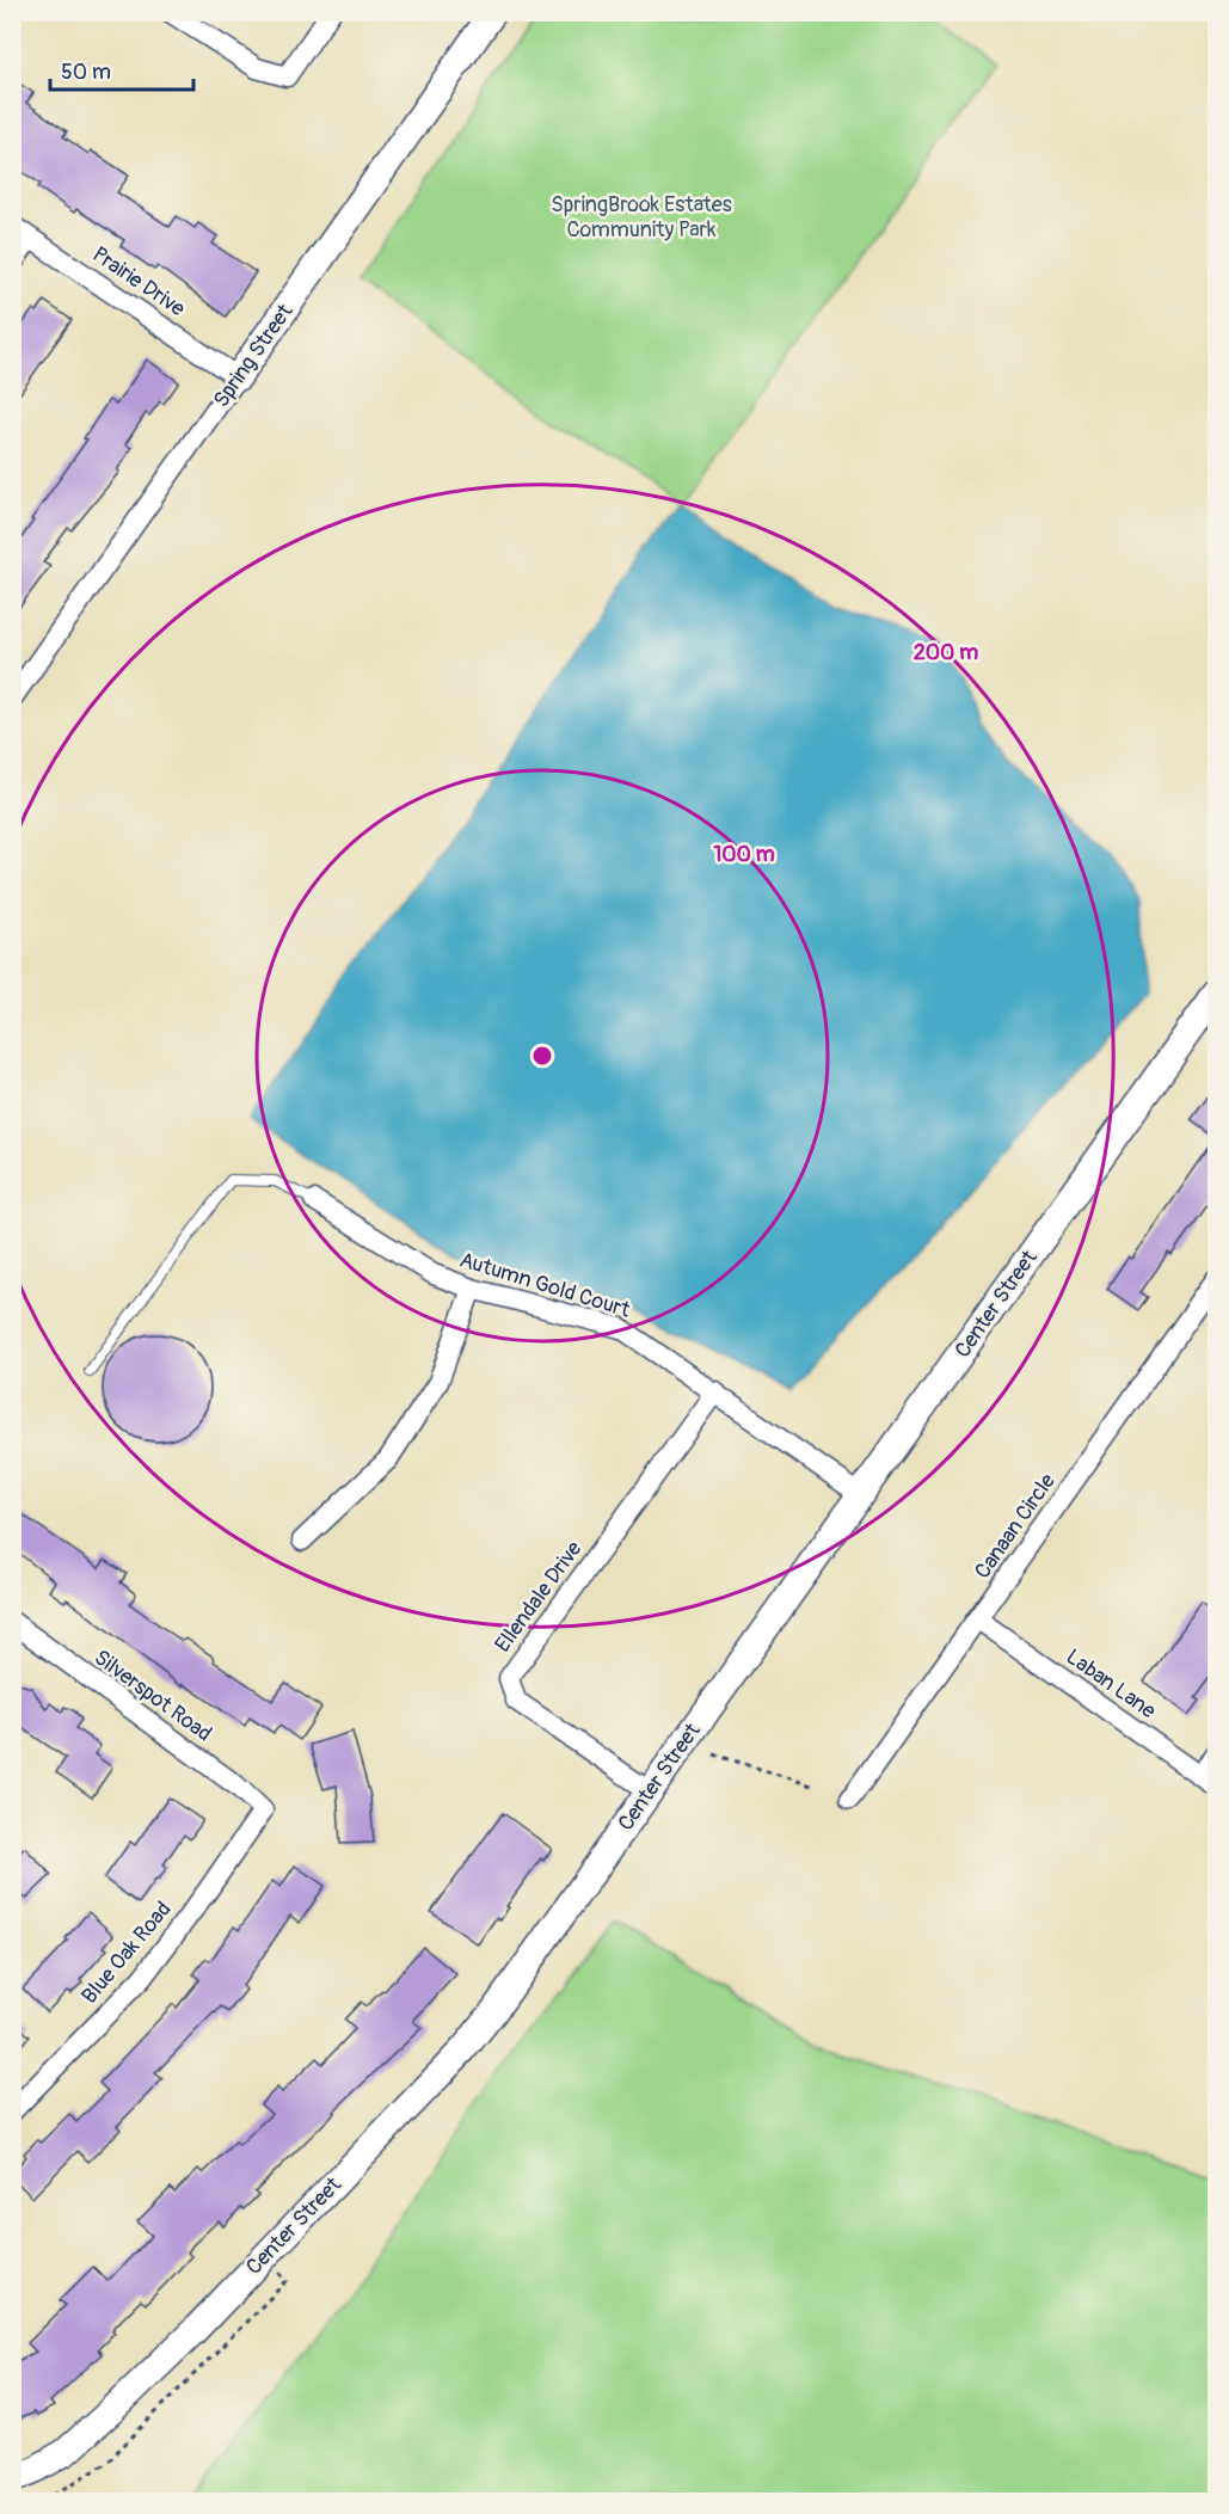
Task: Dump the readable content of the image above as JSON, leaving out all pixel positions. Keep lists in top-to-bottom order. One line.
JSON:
{"streets":{"street":["Prairie Drive","Spring Street","Autumn Gold Court","Center Street","Canaan Circle","Ellendale Drive","Laban Lane","Silverspot Road","Blue Oak Road"]},"crossings":[["Prairie Drive","Spring Street"],["Autumn Gold Court","Center Street"],["Autumn Gold Court","Ellendale Drive"],["Center Street","Ellendale Drive"],["Canaan Circle","Laban Lane"],["Silverspot Road","Blue Oak Road"]],"parks":["SpringBrook Estates Community Park"],"scale_bar":"50 m","rings":["200 m","100 m"]}
